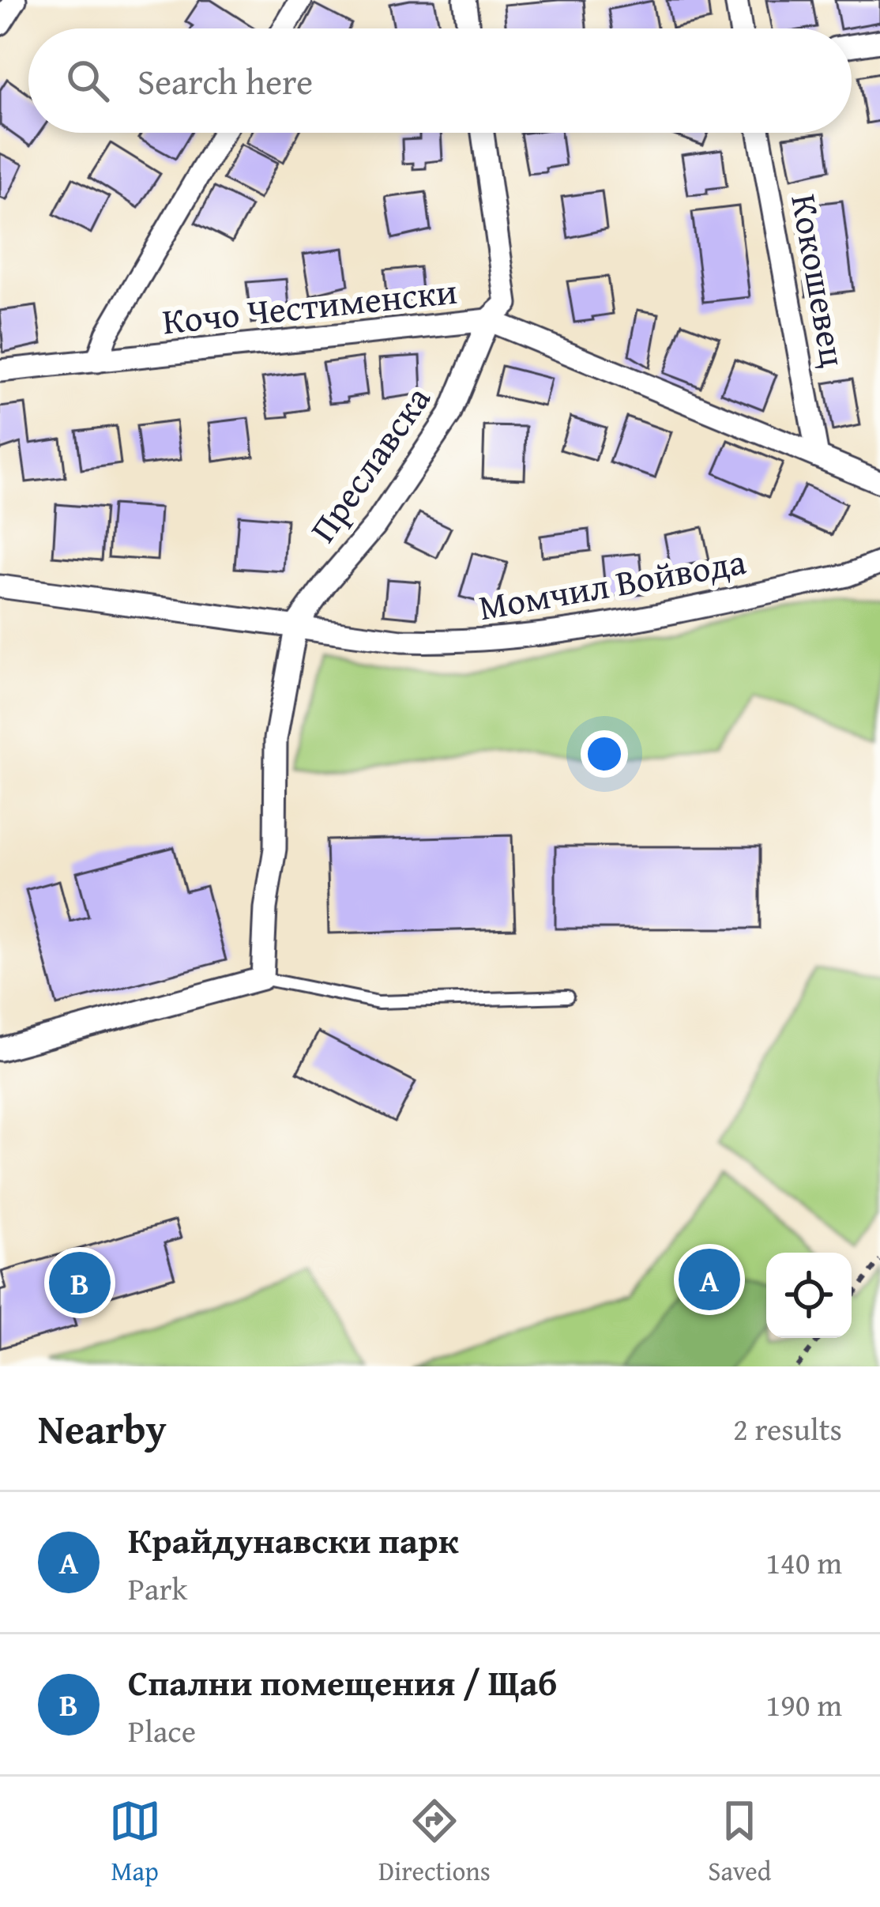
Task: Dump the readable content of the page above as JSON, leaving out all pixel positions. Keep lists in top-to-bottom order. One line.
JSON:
{"streets":{"street":["Кокошевец","Кочо Честименски","Преславска","Момчил Войвода"]},"crossings":[["Кокошевец","Кочо Честименски"],["Кочо Честименски","Преславска"],["Преславска","Момчил Войвода"]],"page":{"search":"Search here","pins":["A","B"],"heading":["Nearby","2 results"],"list":[{"mark":"A","name":"Крайдунавски парк","note":"Park","value":"140 m"},{"mark":"B","name":"Спални помещения / Щаб","note":"Place","value":"190 m"}],"nav":["Map","Directions","Saved"]}}
